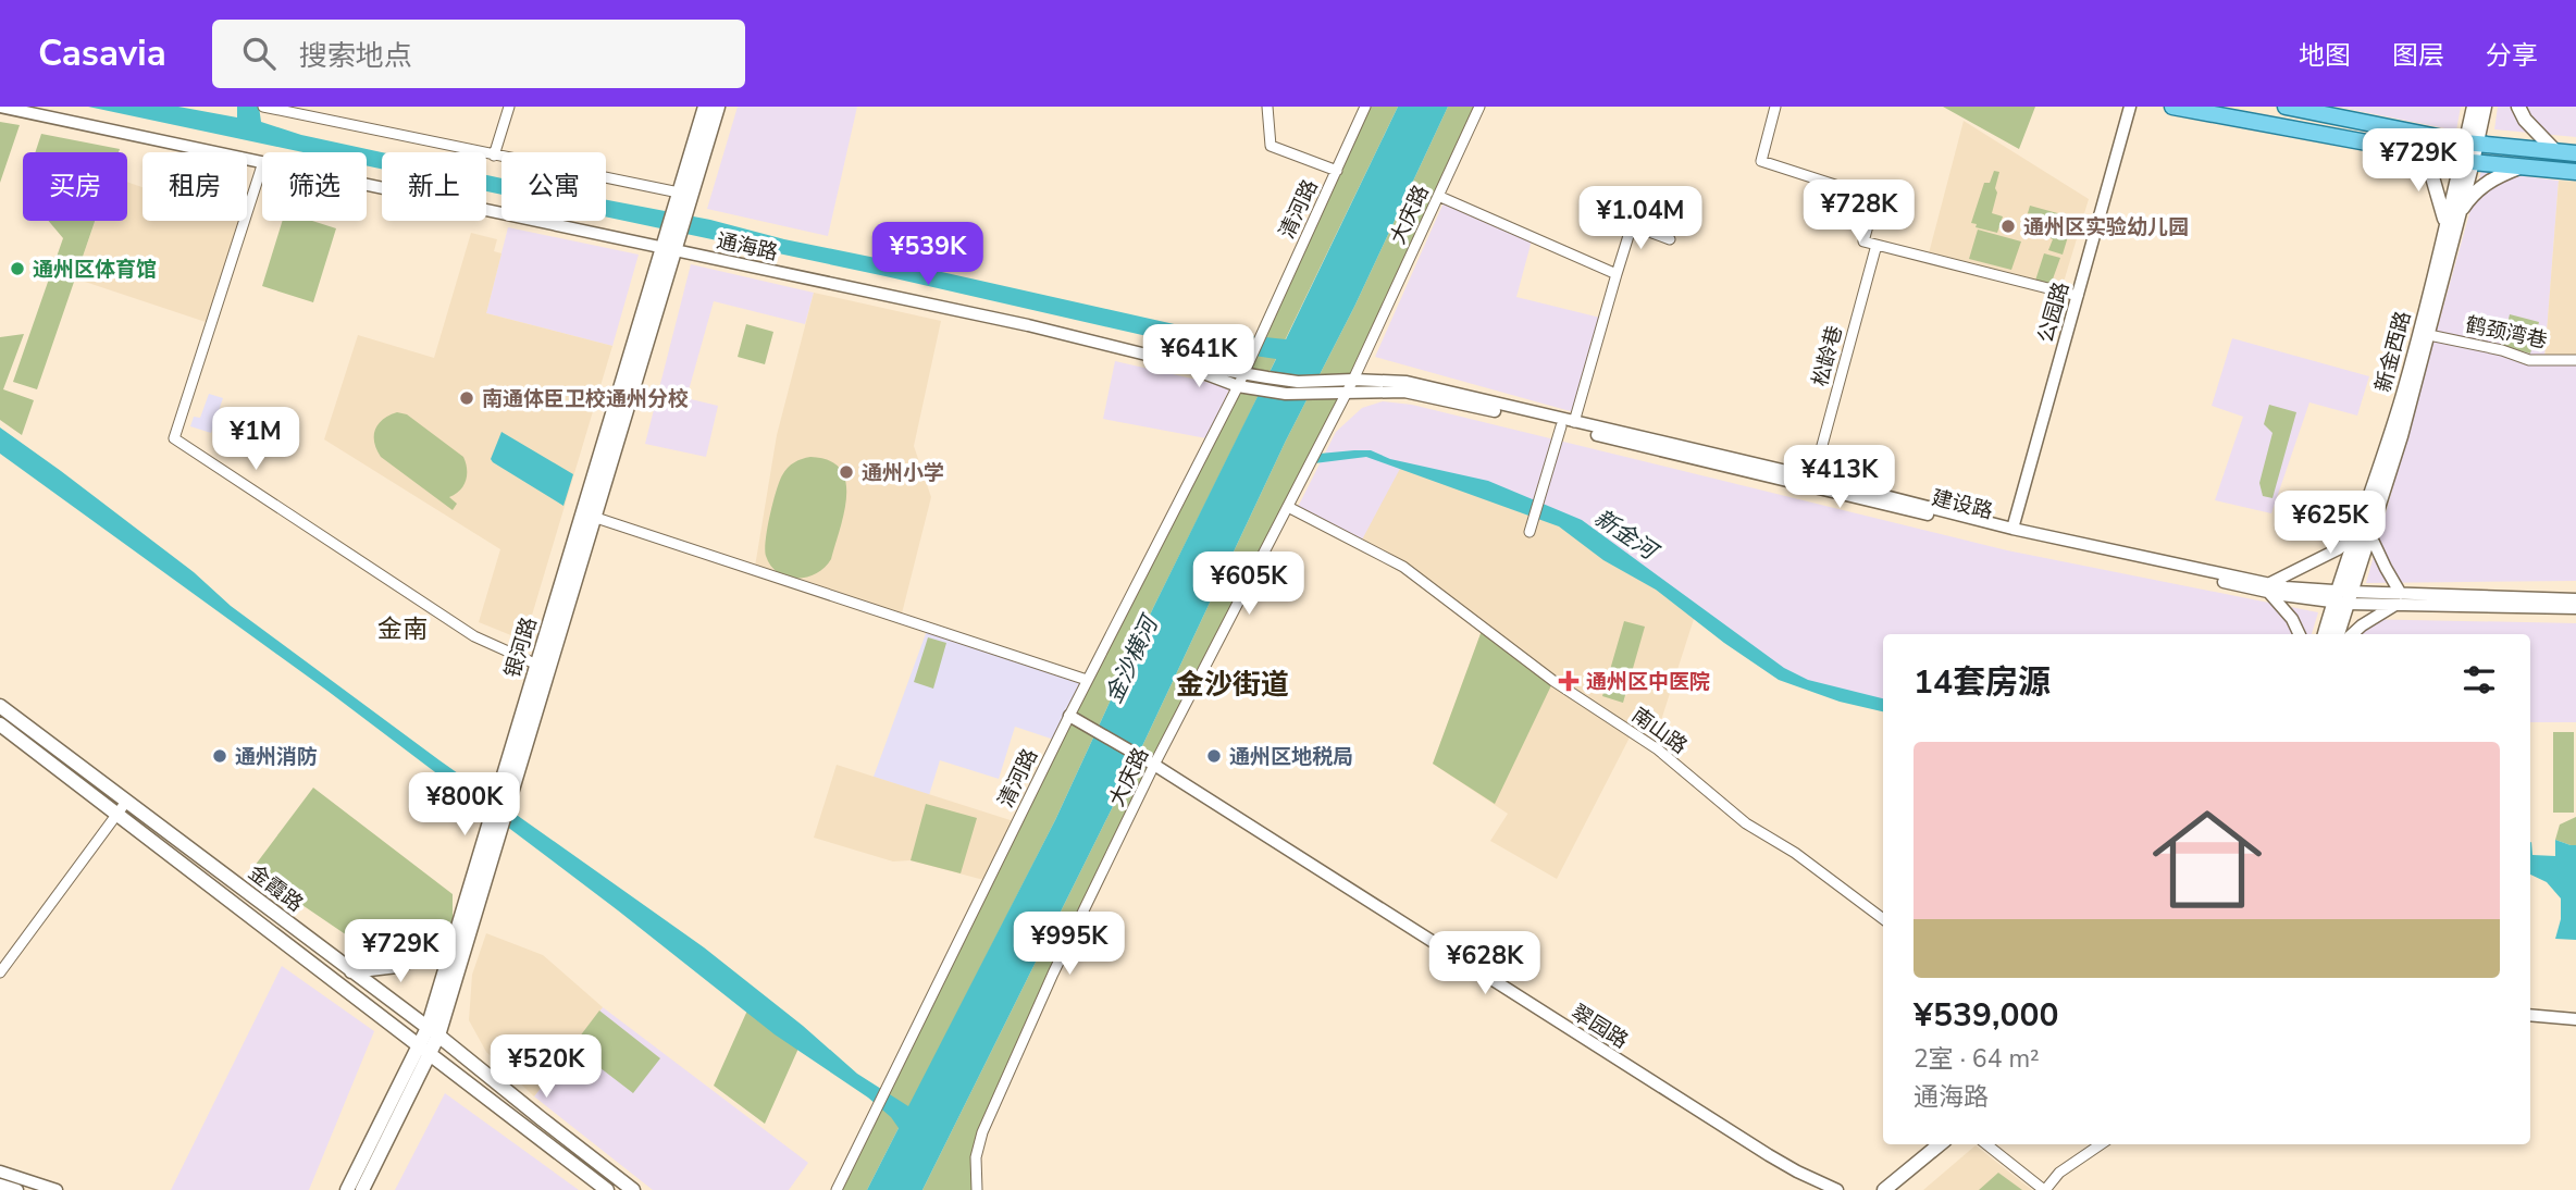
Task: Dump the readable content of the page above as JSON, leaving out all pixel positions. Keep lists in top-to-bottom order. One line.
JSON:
{"streets":{"main road":["新金西路","银河路","金霞路"],"street":["清河路","大庆路","通海路","公园路","鹤颈湾巷","松龄巷","建设路","南山路","翠园路"]},"crossings":[["清河路","通海路"],["清河路","翠园路"],["大庆路","通海路"],["大庆路","建设路"],["大庆路","南山路"],["大庆路","翠园路"],["通海路","建设路"],["通海路","银河路"],["公园路","建设路"],["鹤颈湾巷","新金西路"],["新金西路","建设路"],["松龄巷","建设路"],["银河路","金霞路"]],"districts":["金南","金沙街道"],"water":["新金河","金沙横河"],"places":{"other":["通州区实验幼儿园","通州区体育馆","南通体臣卫校通州分校","通州小学","通州消防","通州区地税局"],"health":["通州区中医院"]},"page":{"header":"Casavia","search":"搜索地点","nav":["地图","图层","分享"],"price":["¥729K","¥728K","¥1.04M","¥539K","¥641K","¥1M","¥413K","¥625K","¥605K","¥800K","¥995K","¥729K","¥628K","¥520K"],"chip":["买房","租房","筛选","新上","公寓"],"heading":"14套房源","list":[{"name":"¥539,000","note":"2室 · 64 m² · 通海路"}]}}
